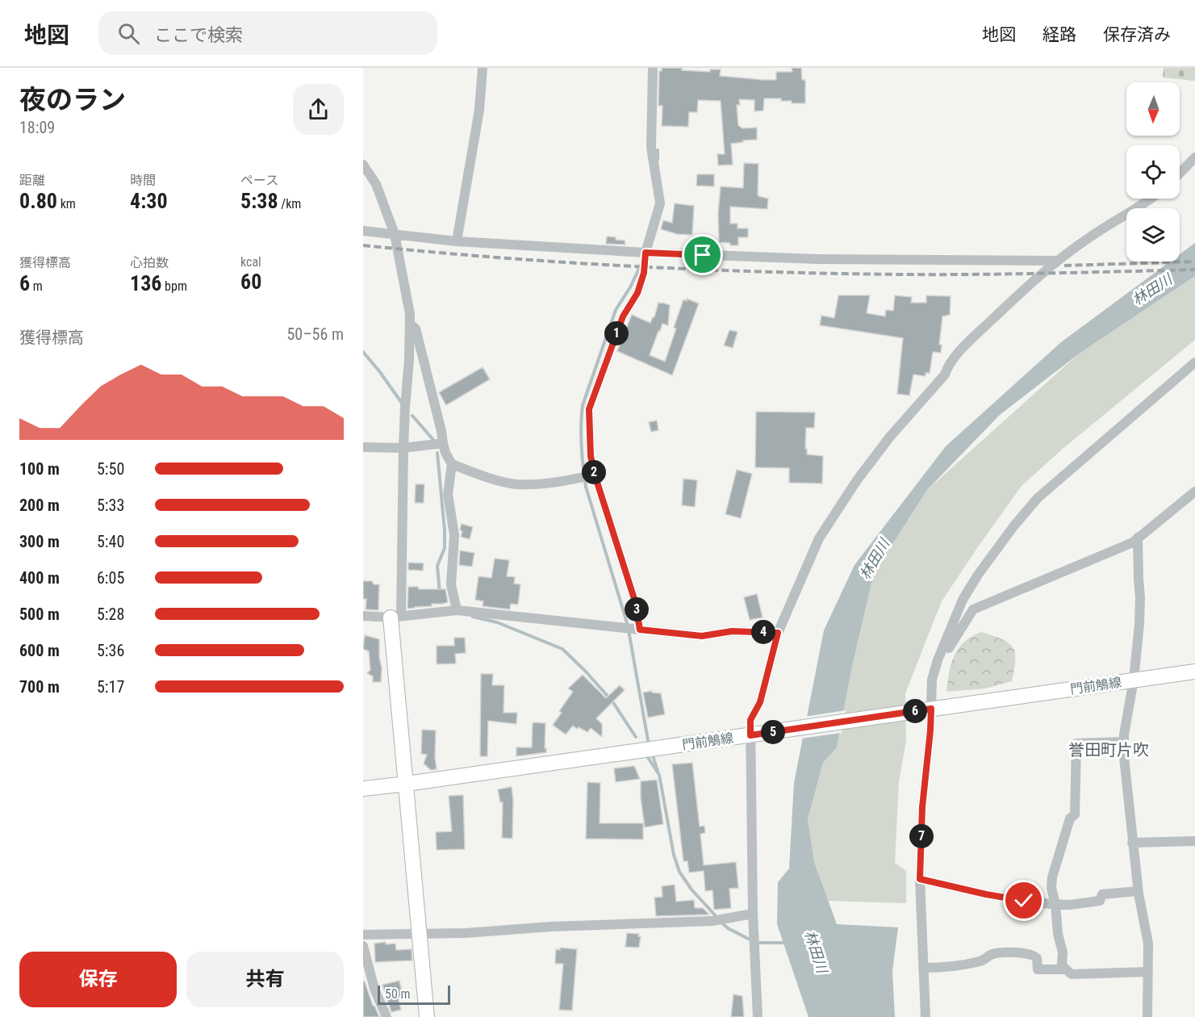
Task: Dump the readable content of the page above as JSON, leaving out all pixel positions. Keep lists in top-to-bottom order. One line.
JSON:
{"streets":{"main road":["門前鵤線"]},"districts":["誉田町片吹"],"water":["林田川"],"scale_bar":"50 m","north":"bottom","page":{"header":"地図","search":"ここで検索","nav":["地図","経路","保存済み"],"heading":["夜のラン","18:09"],"stats":[["距離","0.80 km"],["時間","4:30"],["ペース","5:38 /km"],["獲得標高","6 m"],["心拍数","136 bpm"],["kcal","60"]],"chart":["獲得標高","50–56 m"],"pins":["1","2","3","4","6","5","7"],"list":[{"name":"100 m","note":"5:50"},{"name":"200 m","note":"5:33"},{"name":"300 m","note":"5:40"},{"name":"400 m","note":"6:05"},{"name":"500 m","note":"5:28"},{"name":"600 m","note":"5:36"},{"name":"700 m","note":"5:17"}],"buttons":["保存","共有"],"scale":"50 m"}}
